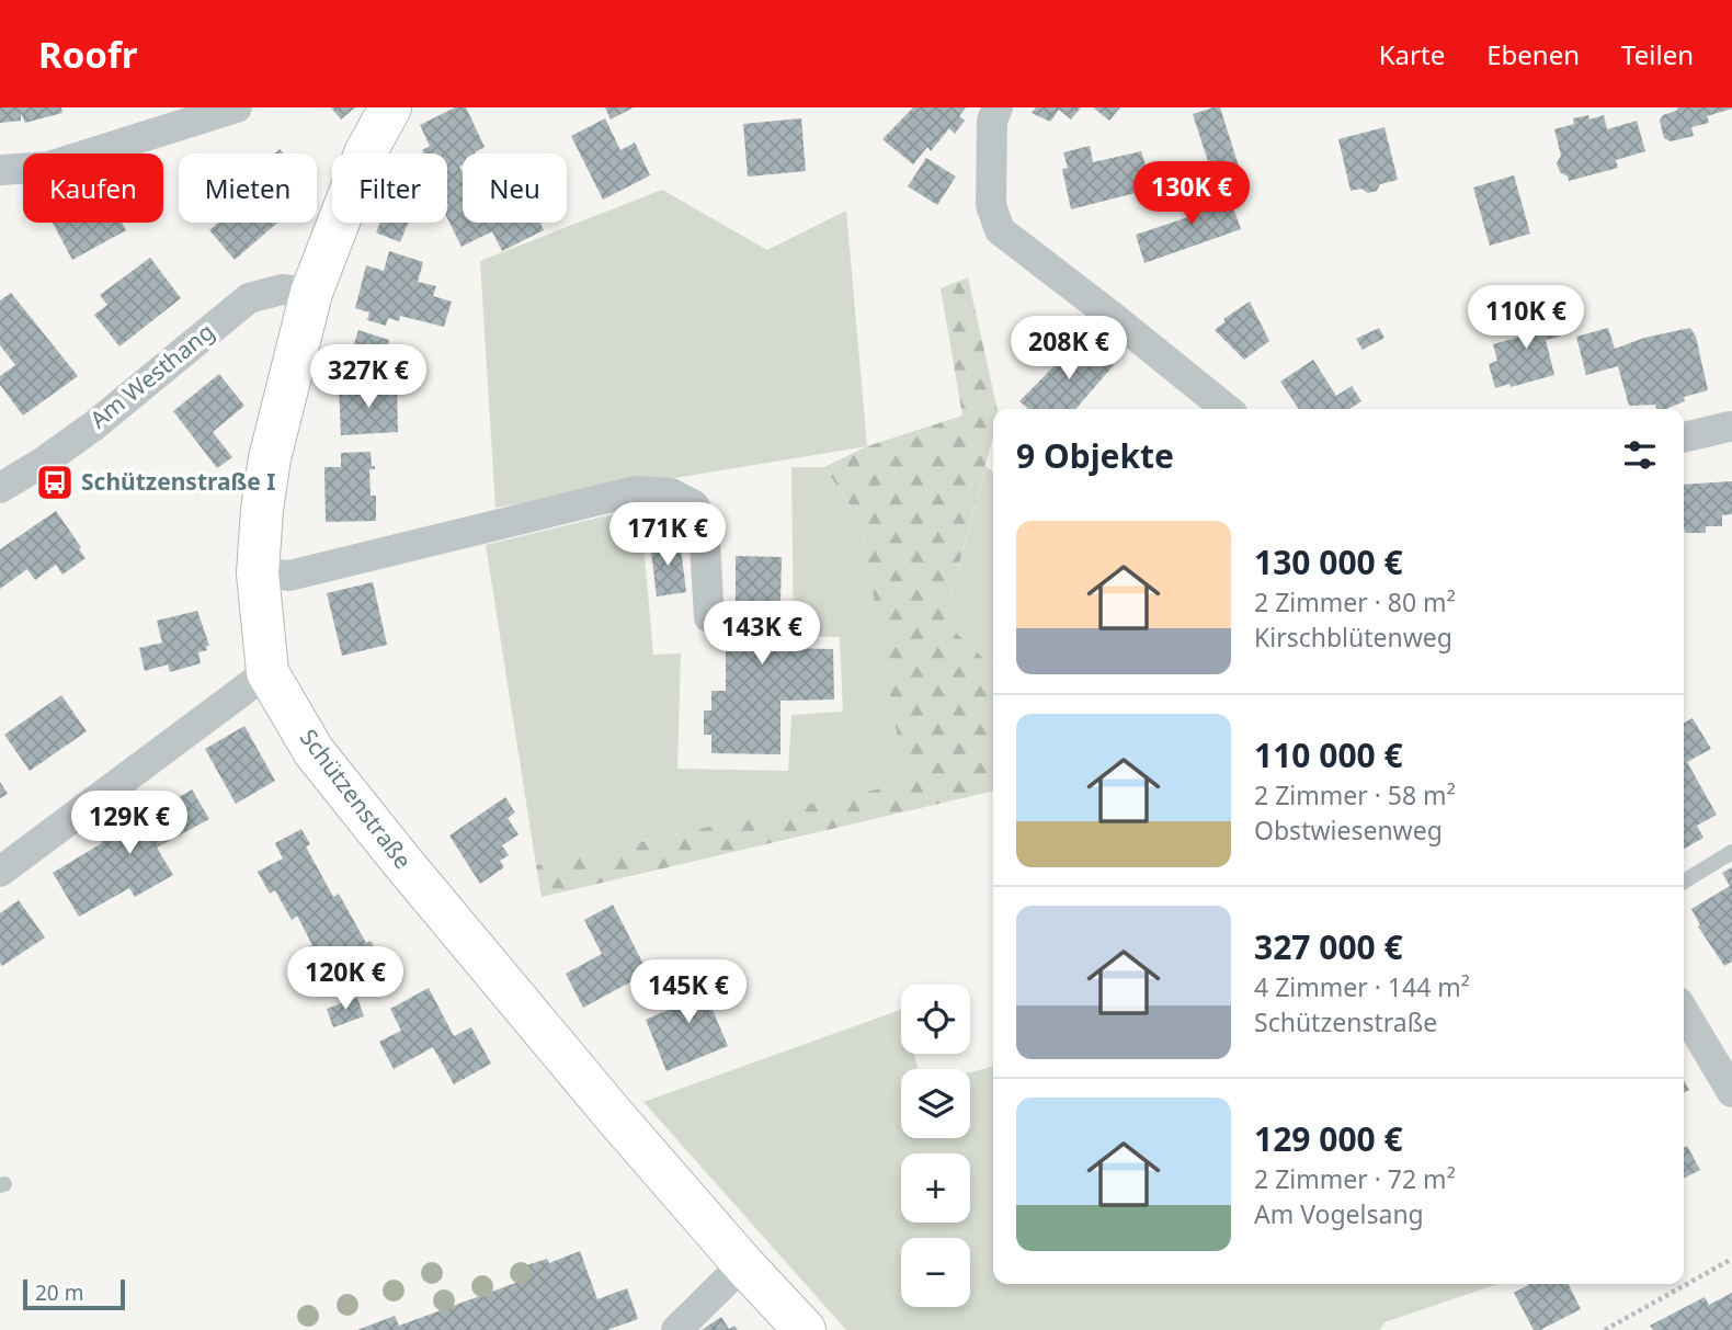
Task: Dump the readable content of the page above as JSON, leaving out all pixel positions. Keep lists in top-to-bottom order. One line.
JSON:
{"streets":{"street":["Am Westhang","Schützenstraße"]},"crossings":[["Am Westhang","Schützenstraße"]],"places":{"bus stop":["Schützenstraße I"]},"scale_bar":"20 m","page":{"header":"Roofr","nav":["Karte","Ebenen","Teilen"],"chip":["Kaufen","Mieten","Filter","Neu"],"price":["130K €","110K €","208K €","327K €","171K €","143K €","129K €","120K €","145K €"],"heading":"9 Objekte","list":[{"name":"130 000 €","note":"2 Zimmer · 80 m² · Kirschblütenweg"},{"name":"110 000 €","note":"2 Zimmer · 58 m² · Obstwiesenweg"},{"name":"327 000 €","note":"4 Zimmer · 144 m² · Schützenstraße"},{"name":"129 000 €","note":"2 Zimmer · 72 m² · Am Vogelsang"}],"map_buttons":["+","−"],"scale":"20 m"}}
